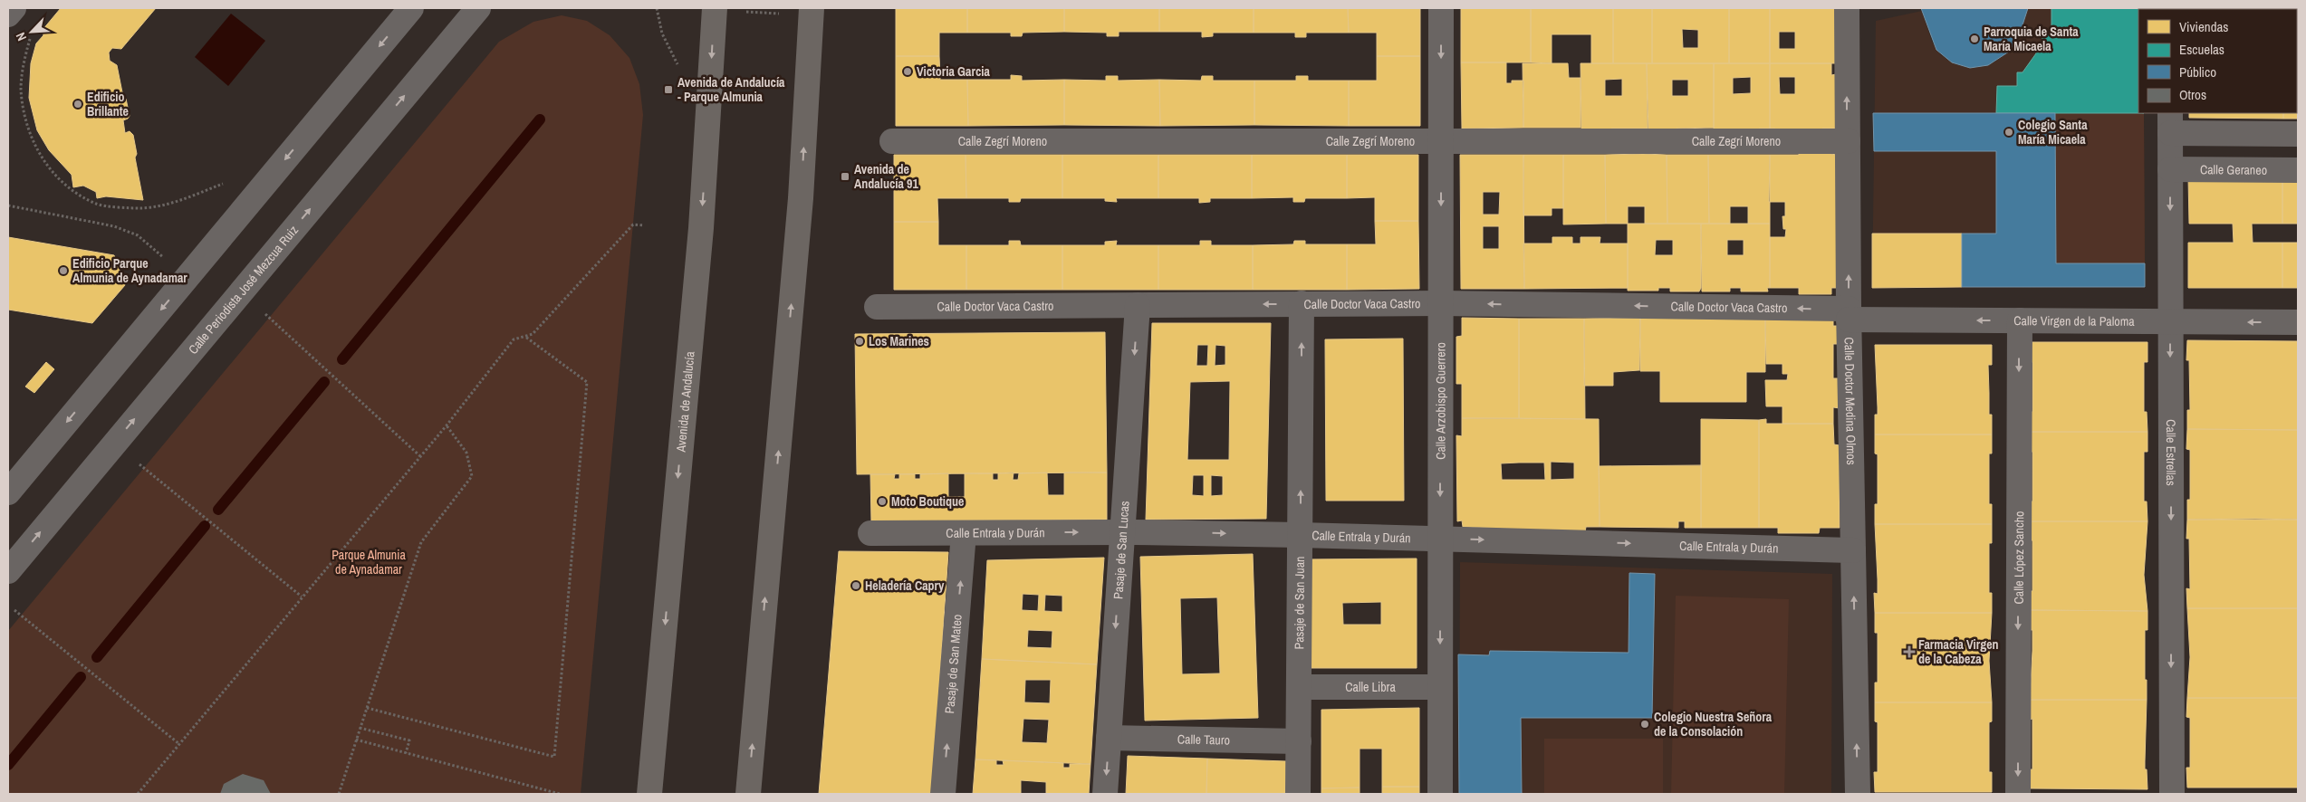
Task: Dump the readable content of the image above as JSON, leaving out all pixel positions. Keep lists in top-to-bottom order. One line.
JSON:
{"streets":{"main road":["Avenida de Andalucía"],"street":["Calle Zegrí Moreno","Calle Geraneo","Calle Periodista José Mezcua Ruiz","Calle Doctor Vaca Castro","Calle Virgen de la Paloma","Calle Arzobispo Guerrero","Calle Doctor Medina Olmos","Calle Estrellas","Calle Entrala y Durán","Pasaje de San Lucas","Calle López Sancho","Pasaje de San Juan","Pasaje de San Mateo","Calle Libra","Calle Tauro"]},"crossings":[["Calle Zegrí Moreno","Calle Arzobispo Guerrero"],["Calle Zegrí Moreno","Calle Doctor Medina Olmos"],["Calle Geraneo","Calle Estrellas"],["Calle Doctor Vaca Castro","Calle Virgen de la Paloma"],["Calle Doctor Vaca Castro","Calle Arzobispo Guerrero"],["Calle Doctor Vaca Castro","Calle Doctor Medina Olmos"],["Calle Doctor Vaca Castro","Pasaje de San Lucas"],["Calle Doctor Vaca Castro","Pasaje de San Juan"],["Calle Virgen de la Paloma","Calle Doctor Medina Olmos"],["Calle Virgen de la Paloma","Calle Estrellas"],["Calle Virgen de la Paloma","Calle López Sancho"],["Calle Arzobispo Guerrero","Calle Entrala y Durán"],["Calle Arzobispo Guerrero","Calle Libra"],["Calle Doctor Medina Olmos","Calle Entrala y Durán"],["Calle Entrala y Durán","Pasaje de San Lucas"],["Calle Entrala y Durán","Pasaje de San Juan"],["Calle Entrala y Durán","Pasaje de San Mateo"],["Pasaje de San Lucas","Calle Tauro"],["Pasaje de San Juan","Calle Libra"],["Pasaje de San Juan","Calle Tauro"]],"one_way":["Calle Doctor Vaca Castro","Calle Arzobispo Guerrero","Calle Doctor Medina Olmos","Calle Estrellas","Calle Entrala y Durán","Pasaje de San Lucas","Calle López Sancho","Pasaje de San Juan","Pasaje de San Mateo"],"parks":["Parque Almunia de Aynadamar"],"places":{"other":["Parroquia de Santa María Micaela","Victoria Garcia","Edificio Brillante","Colegio Santa María Micaela","Edificio Parque Almunia de Aynadamar","Los Marines","Moto Boutique","Heladería Capry","Colegio Nuestra Señora de la Consolación"],"transit":["Avenida de Andalucía - Parque Almunia","Avenida de Andalucía 91"],"health":["Farmacia Virgen de la Cabeza"]},"legend":["Viviendas","Escuelas","Público","Otros"],"north":"bottom left"}
